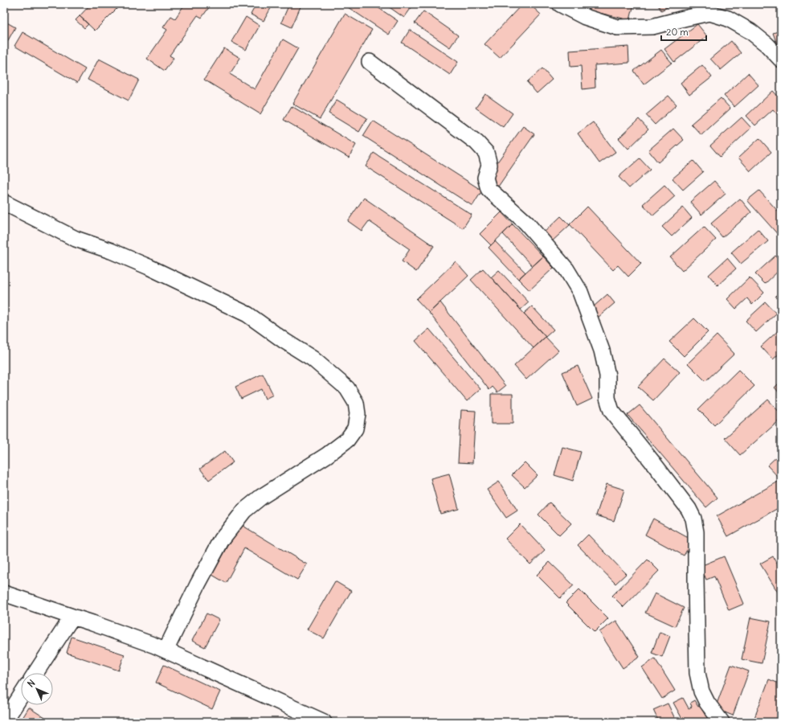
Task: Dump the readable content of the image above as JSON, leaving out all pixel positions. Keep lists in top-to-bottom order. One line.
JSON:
{"scale_bar":"20 m","north":"top left"}
